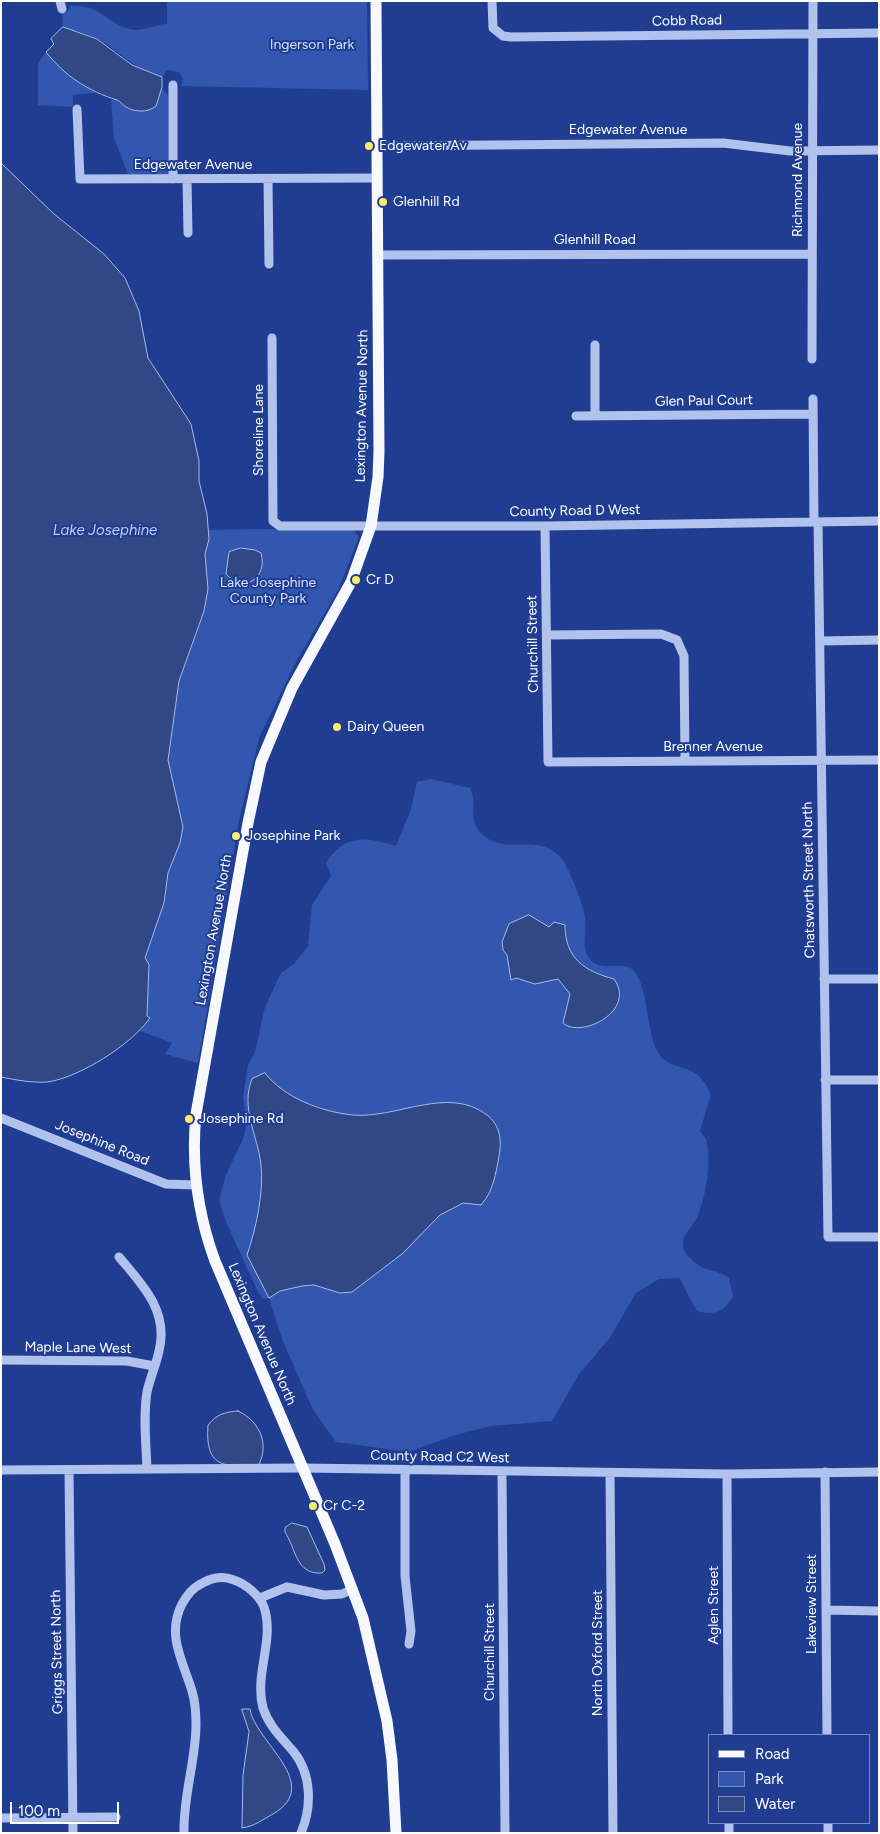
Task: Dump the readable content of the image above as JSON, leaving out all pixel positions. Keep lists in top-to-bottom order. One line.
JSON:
{"streets":{"main road":["Lexington Avenue North"],"street":["Cobb Road","Edgewater Avenue","Richmond Avenue","Glenhill Road","Glen Paul Court","Shoreline Lane","County Road D West","Churchill Street","Brenner Avenue","Chatsworth Street North","Josephine Road","Maple Lane West","County Road C2 West","Lakeview Street","Aglen Street","Griggs Street North","North Oxford Street"]},"crossings":[["Cobb Road","Richmond Avenue"],["Edgewater Avenue","Richmond Avenue"],["Edgewater Avenue","Lexington Avenue North"],["Richmond Avenue","Glenhill Road"],["Glenhill Road","Lexington Avenue North"],["Lexington Avenue North","County Road D West"],["Lexington Avenue North","Josephine Road"],["Lexington Avenue North","County Road C2 West"],["Shoreline Lane","County Road D West"],["County Road D West","Churchill Street"],["County Road D West","Chatsworth Street North"],["Churchill Street","Brenner Avenue"],["Churchill Street","County Road C2 West"],["Brenner Avenue","Chatsworth Street North"],["County Road C2 West","Lakeview Street"],["County Road C2 West","Aglen Street"],["County Road C2 West","Griggs Street North"],["County Road C2 West","North Oxford Street"]],"water":["Lake Josephine"],"parks":["Ingerson Park","Lake Josephine County Park"],"places":["Edgewater Av","Glenhill Rd","Cr D","Dairy Queen","Josephine Park","Josephine Rd","Cr C-2"],"legend":["Road","Park","Water"],"scale_bar":"100 m"}
